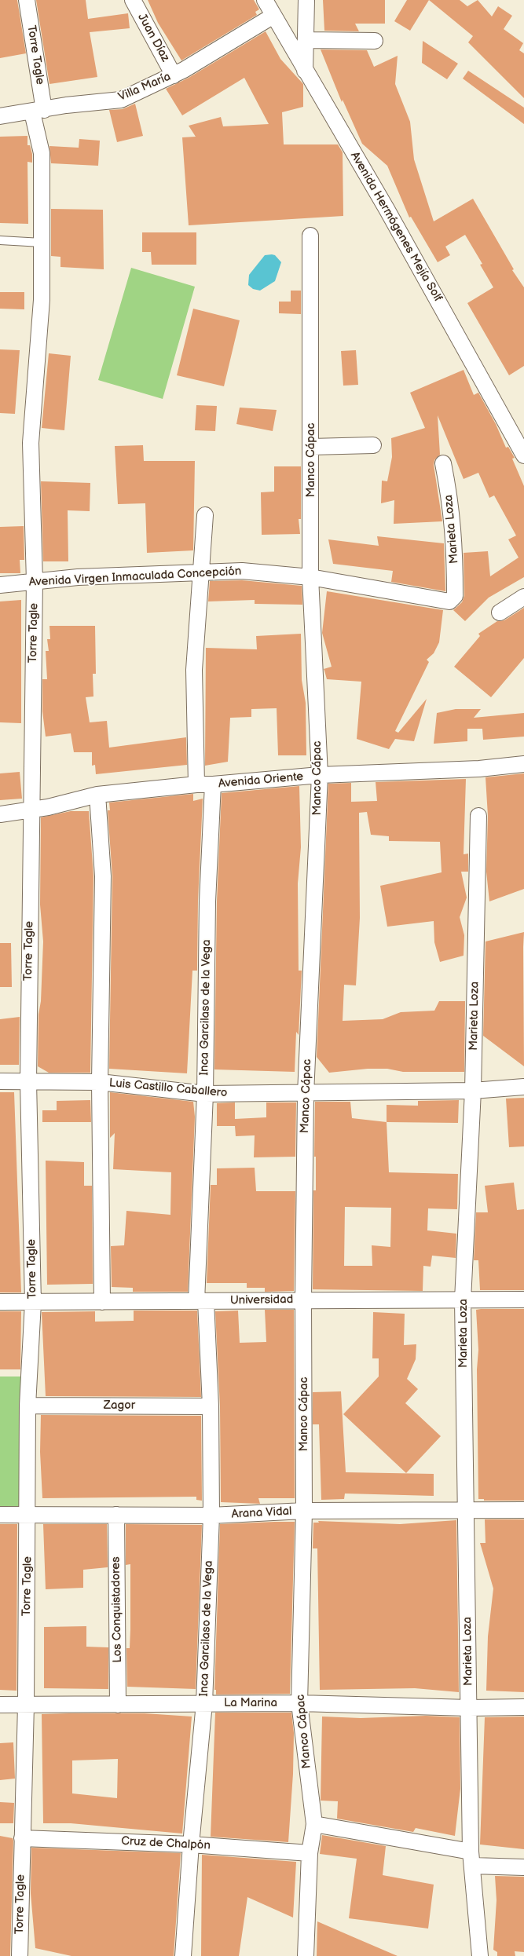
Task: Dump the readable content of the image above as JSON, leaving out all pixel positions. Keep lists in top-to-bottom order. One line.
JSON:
{"streets":{"street":["Juan Díaz","Torre Tagle","Villa María","Avenida Hermógenes Mejía Solf","Manco Cápac","Marieta Loza","Avenida Virgen Inmaculada Concepción","Avenida Oriente","Inca Garcilaso de la Vega","Luis Castillo Caballero","Universidad","Zagor","Arana Vidal","Los Conquistadores","La Marina","Cruz de Chalpón"]},"crossings":[["Juan Díaz","Villa María"],["Torre Tagle","Villa María"],["Torre Tagle","Avenida Virgen Inmaculada Concepción"],["Torre Tagle","Avenida Oriente"],["Torre Tagle","Luis Castillo Caballero"],["Torre Tagle","Universidad"],["Torre Tagle","Zagor"],["Torre Tagle","Arana Vidal"],["Torre Tagle","La Marina"],["Torre Tagle","Cruz de Chalpón"],["Villa María","Avenida Hermógenes Mejía Solf"],["Manco Cápac","Avenida Virgen Inmaculada Concepción"],["Manco Cápac","Avenida Oriente"],["Manco Cápac","Luis Castillo Caballero"],["Manco Cápac","Universidad"],["Manco Cápac","Arana Vidal"],["Manco Cápac","La Marina"],["Manco Cápac","Cruz de Chalpón"],["Marieta Loza","Avenida Virgen Inmaculada Concepción"],["Marieta Loza","Luis Castillo Caballero"],["Marieta Loza","Universidad"],["Marieta Loza","Arana Vidal"],["Marieta Loza","La Marina"],["Avenida Oriente","Inca Garcilaso de la Vega"],["Inca Garcilaso de la Vega","Luis Castillo Caballero"],["Inca Garcilaso de la Vega","Universidad"],["Inca Garcilaso de la Vega","Zagor"],["Inca Garcilaso de la Vega","Arana Vidal"],["Inca Garcilaso de la Vega","La Marina"],["Inca Garcilaso de la Vega","Cruz de Chalpón"],["Arana Vidal","Los Conquistadores"],["Los Conquistadores","La Marina"]]}
